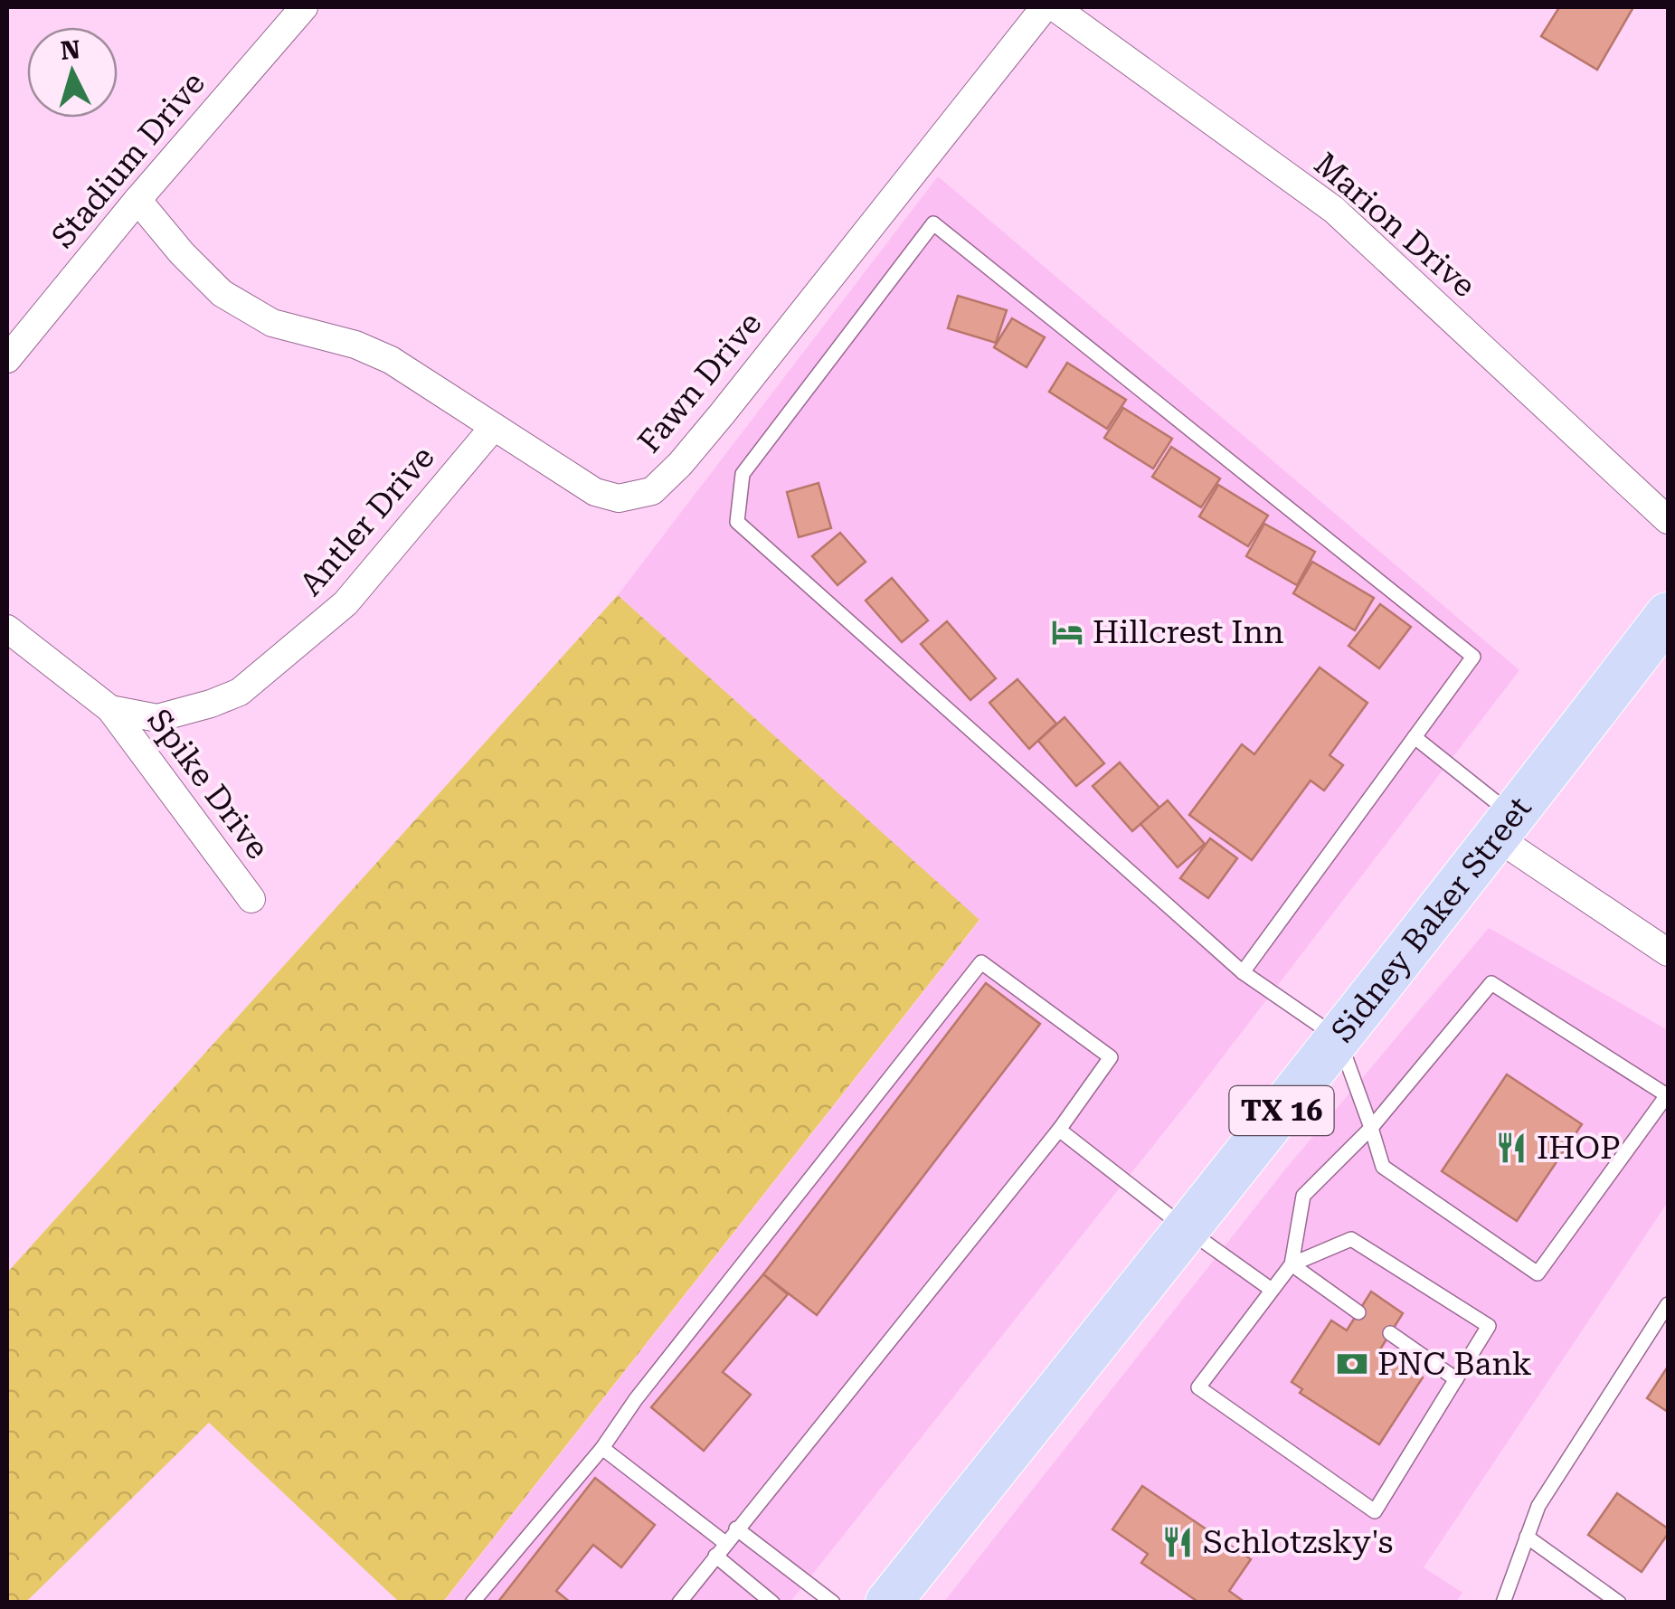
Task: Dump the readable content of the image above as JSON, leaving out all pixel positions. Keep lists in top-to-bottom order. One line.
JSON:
{"streets":{"main road":["Sidney Baker Street","TX 16"],"street":["Stadium Drive","Marion Drive","Fawn Drive","Antler Drive","Spike Drive"]},"crossings":[["Stadium Drive","Fawn Drive"],["Fawn Drive","Antler Drive"],["Antler Drive","Spike Drive"]],"places":{"hotel":["Hillcrest Inn"],"restaurant":["IHOP","Schlotzsky's"],"bank":["PNC Bank"]},"north":"top"}
